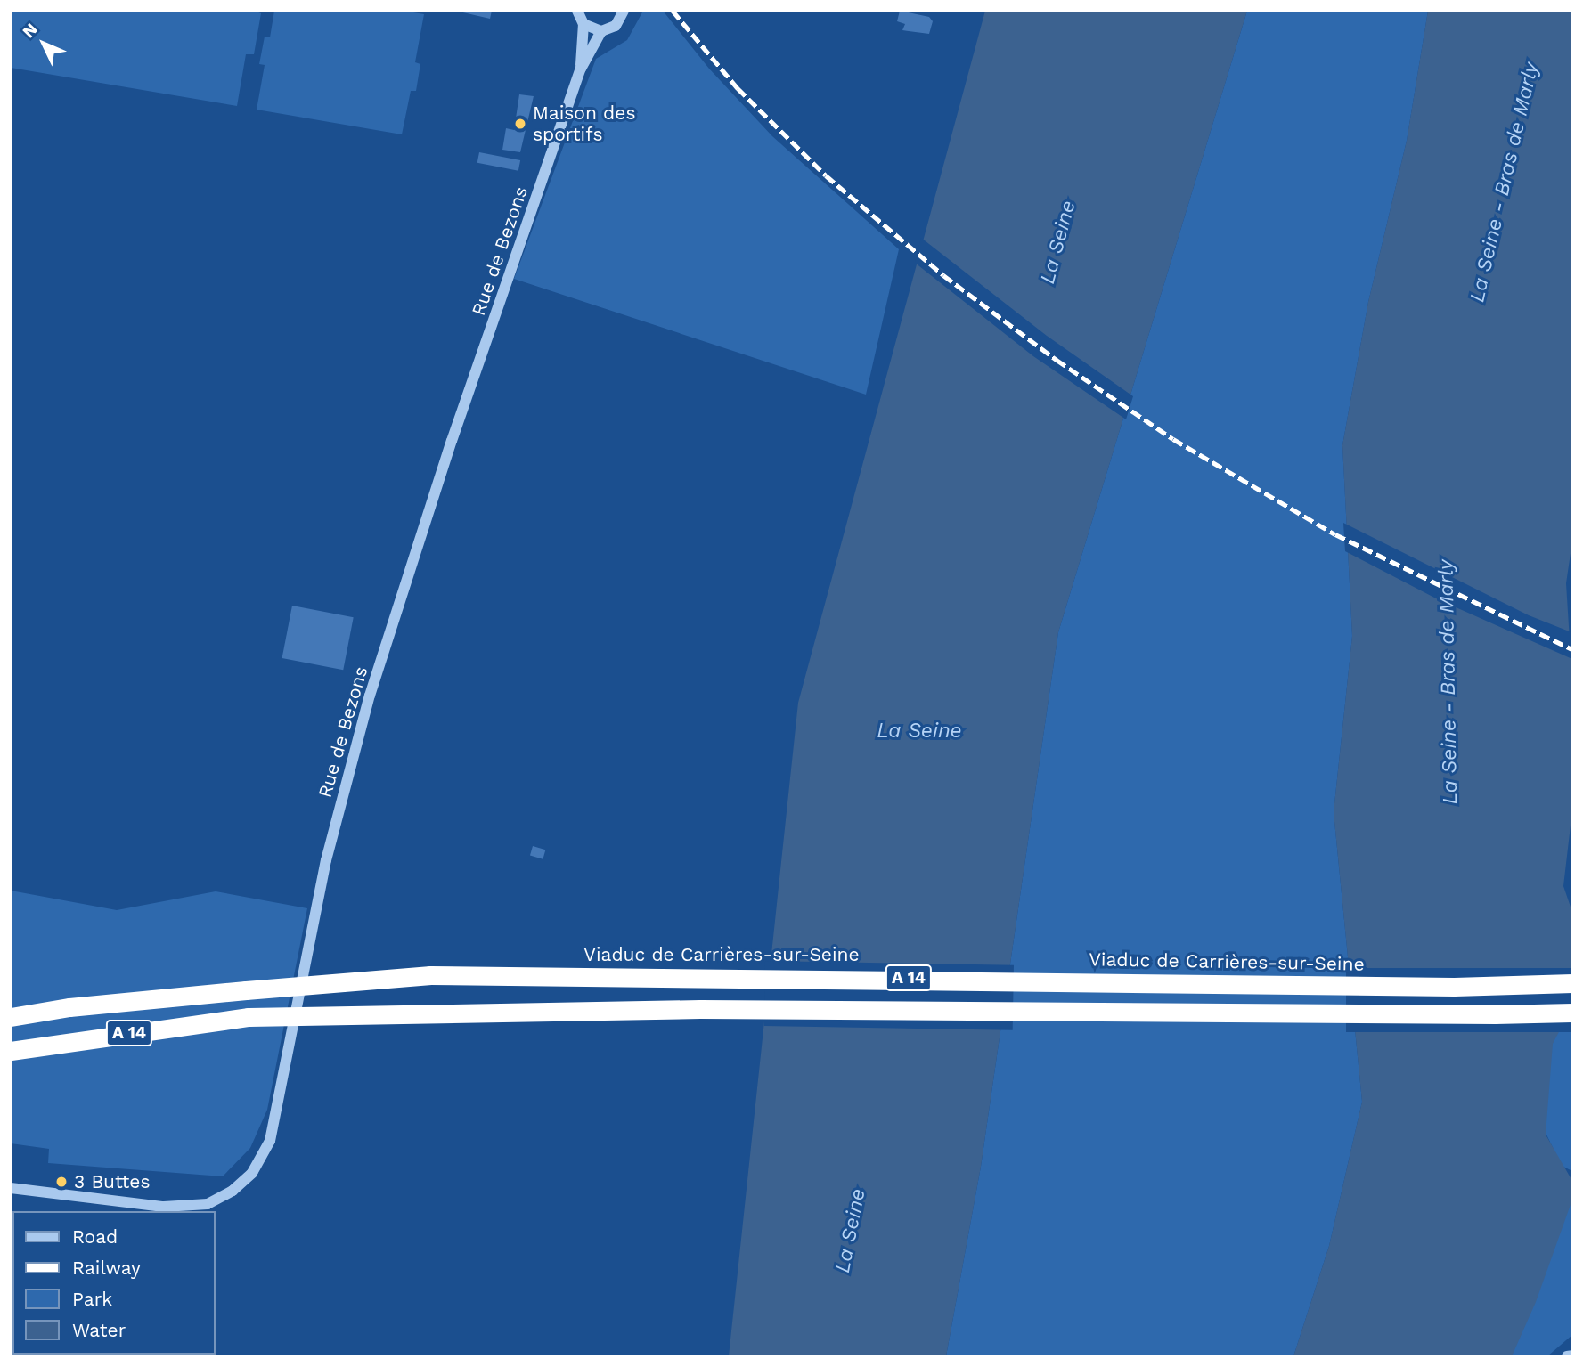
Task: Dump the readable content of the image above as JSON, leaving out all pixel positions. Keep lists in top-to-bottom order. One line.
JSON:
{"streets":{"highway":["Viaduc de Carrières-sur-Seine","A 14"],"street":["Rue de Bezons"]},"water":["La Seine - Bras de Marly","La Seine"],"places":["Maison des sportifs","3 Buttes"],"legend":["Road","Railway","Park","Water"],"north":"top left"}
